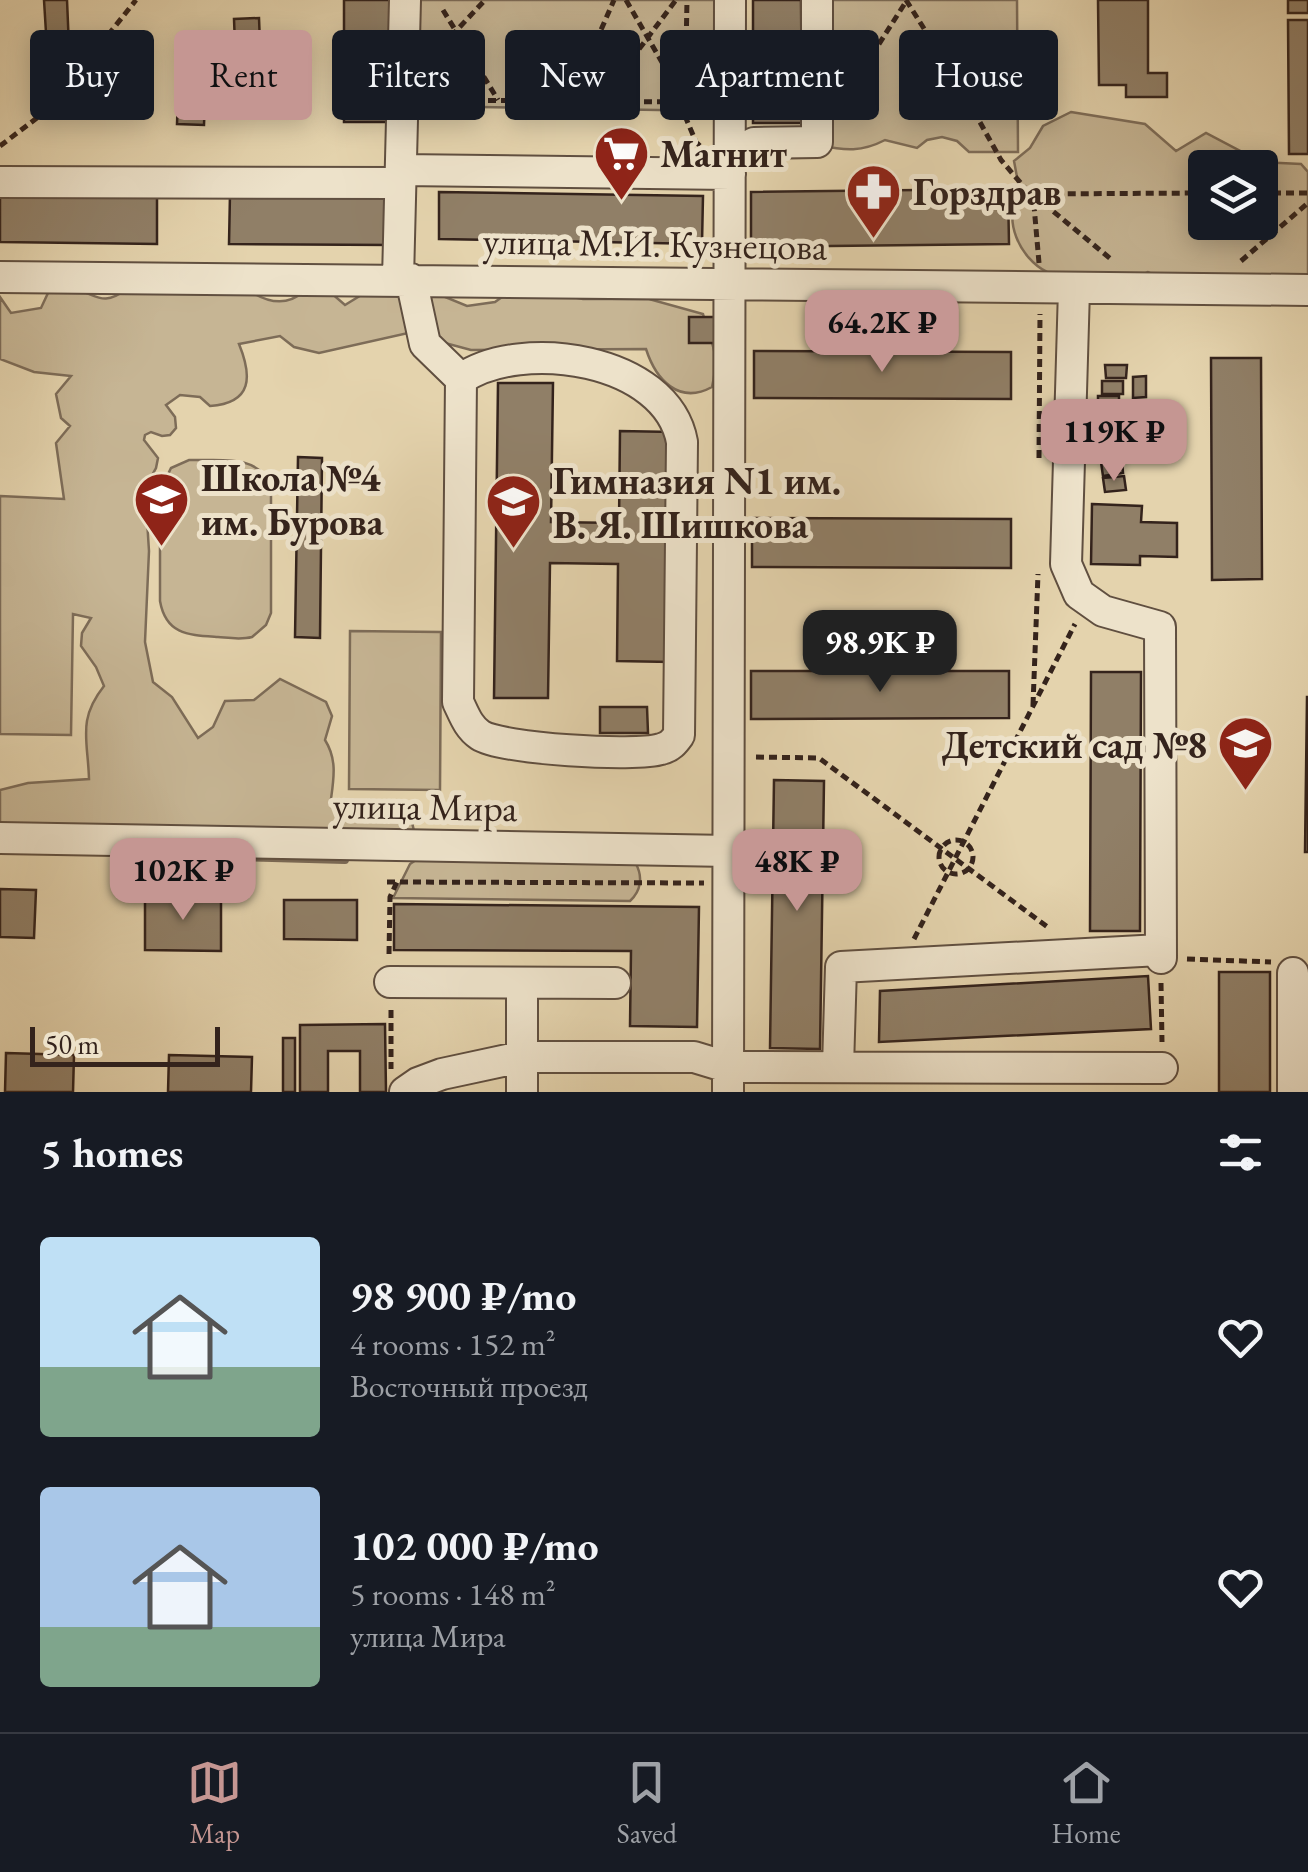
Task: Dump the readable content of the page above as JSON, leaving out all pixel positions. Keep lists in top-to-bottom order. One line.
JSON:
{"streets":{"street":["улица М.И. Кузнецова","улица Мира"]},"places":{"supermarket":["Магнит"],"pharmacy":["Горздрав"],"school or university":["Школа №4 им. Бурова","Гимназия N1 им. В. Я. Шишкова","Детский сад №8"]},"scale_bar":"50 m","page":{"chip":["Buy","Rent","Filters","New","Apartment","House"],"price":["64.2K ₽","119K ₽","98.9K ₽","48K ₽","102K ₽"],"scale":"50 m","heading":"5 homes","list":[{"name":"98 900 ₽/mo","note":"4 rooms · 152 m² · Восточный проезд"},{"name":"102 000 ₽/mo","note":"5 rooms · 148 m² · улица Мира"}],"tabs":["Map","Saved","Home"]}}
